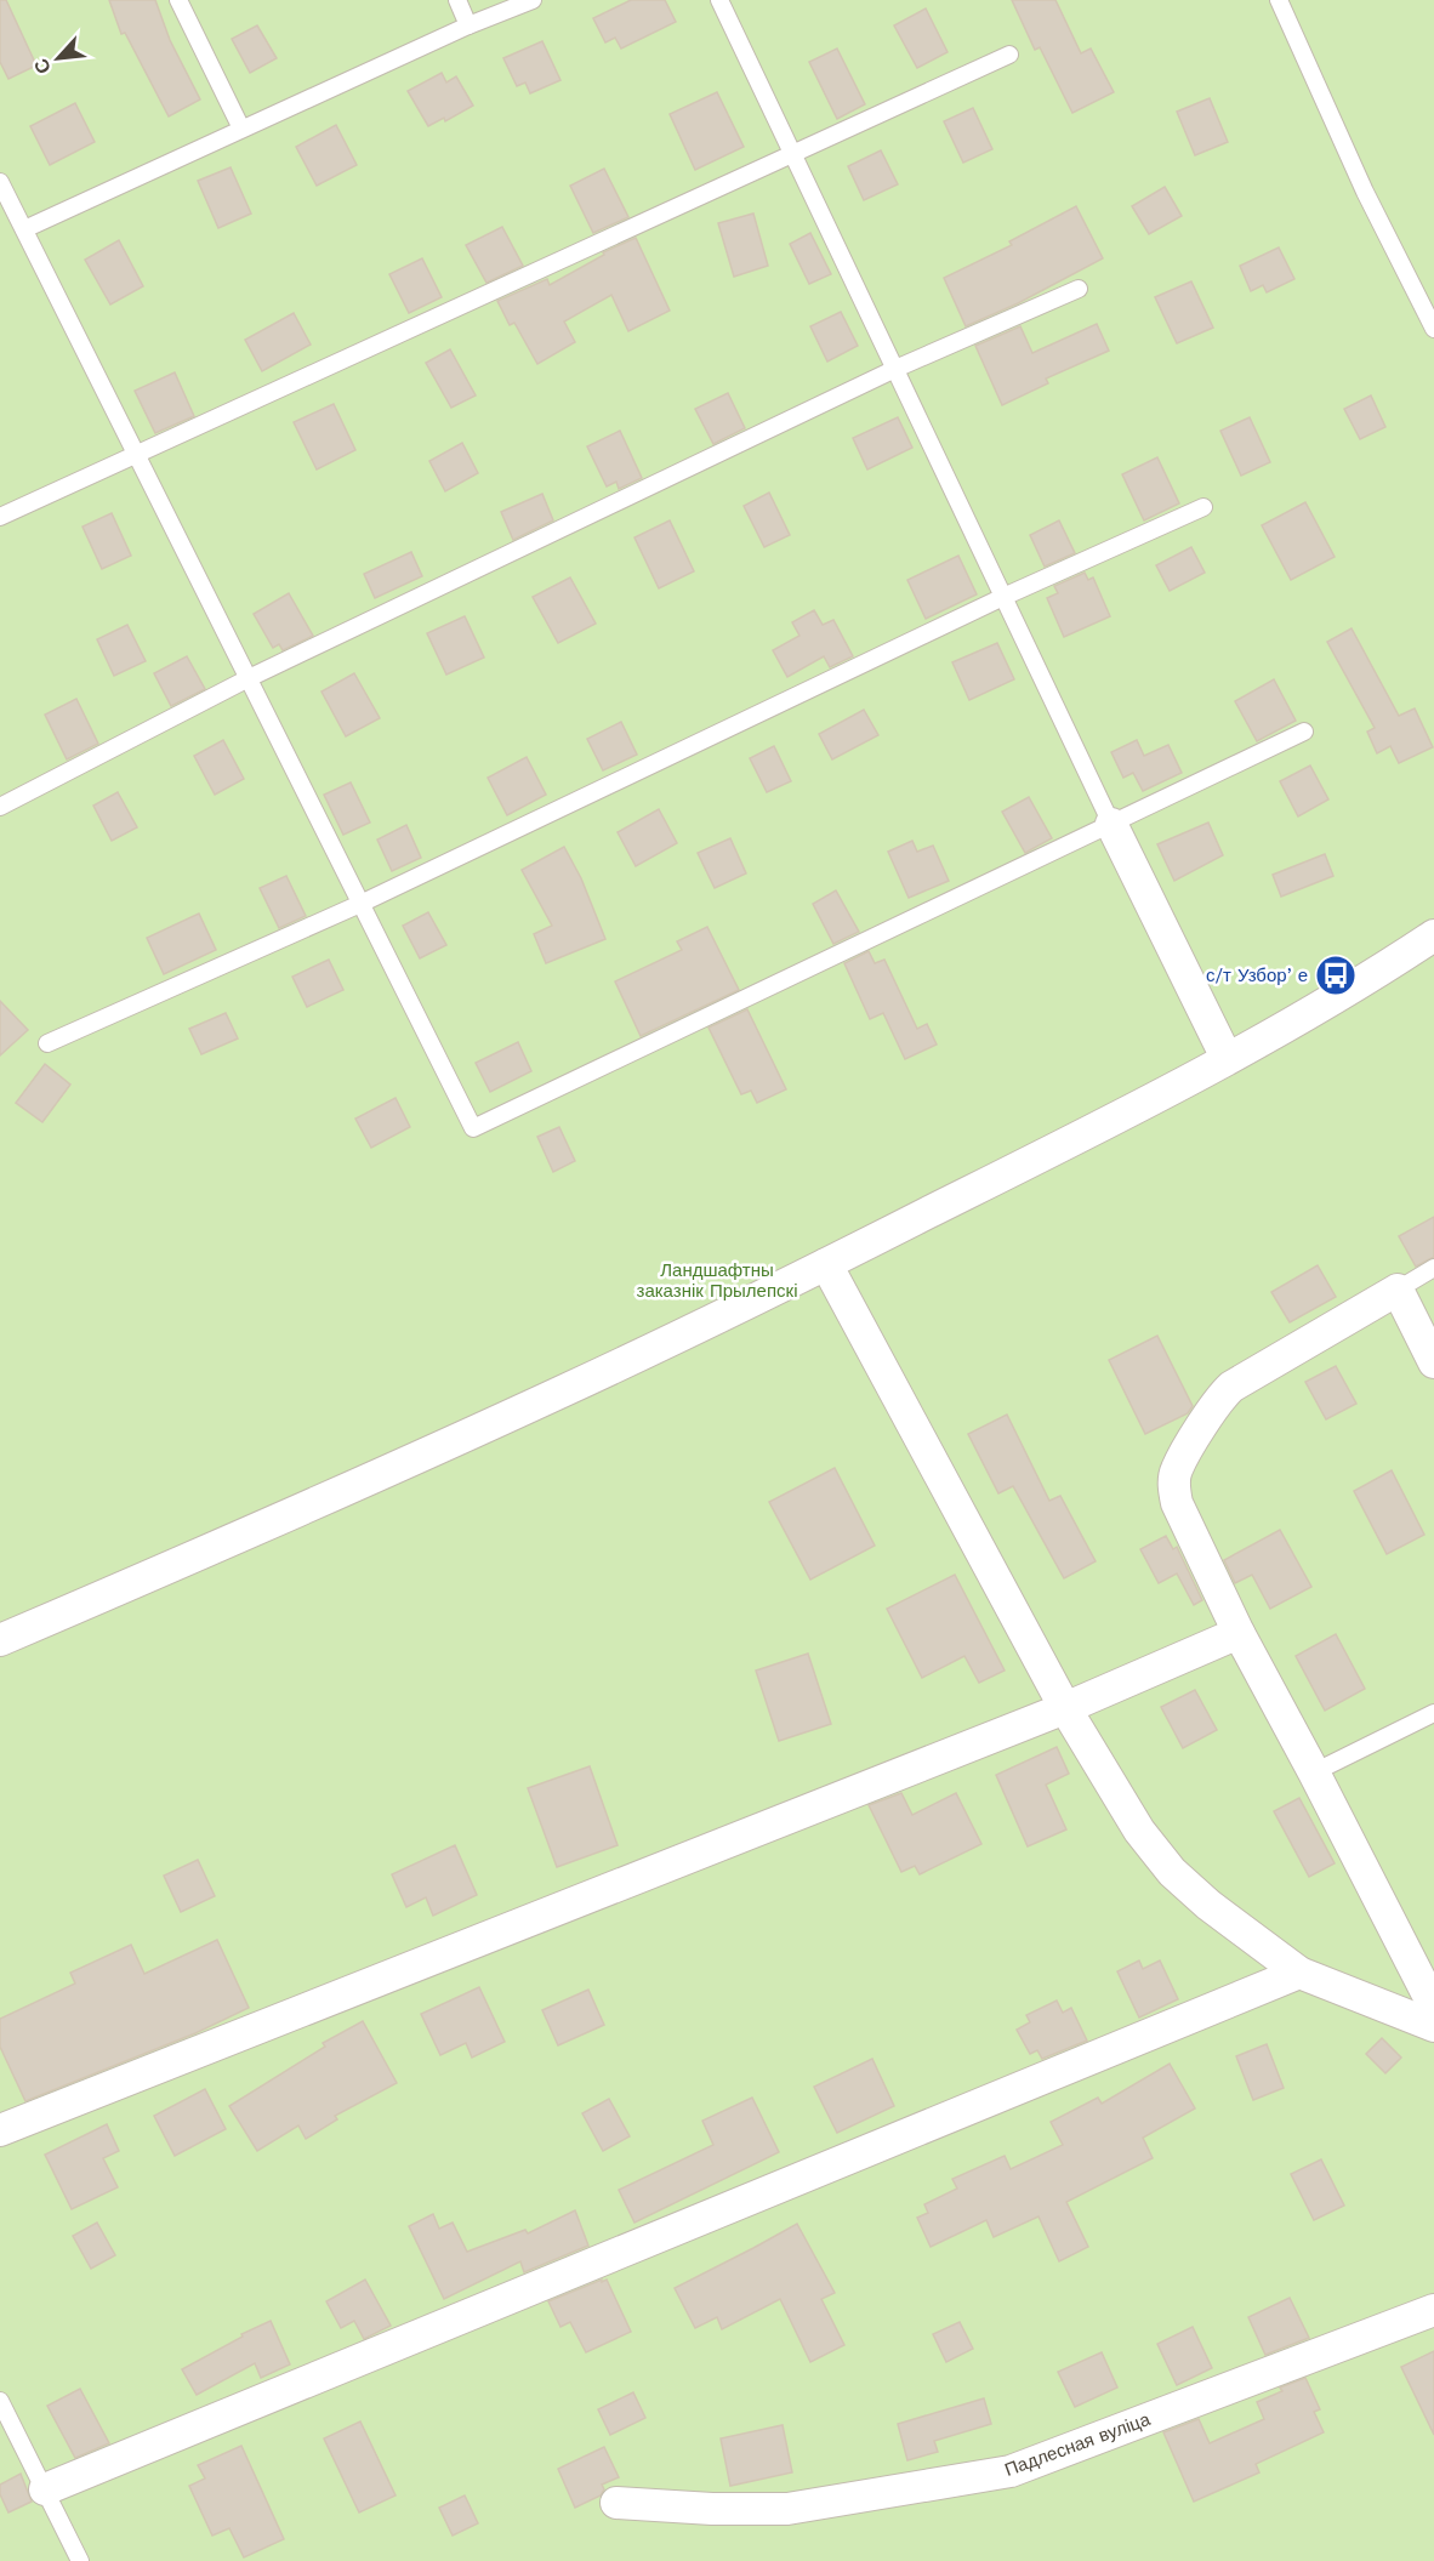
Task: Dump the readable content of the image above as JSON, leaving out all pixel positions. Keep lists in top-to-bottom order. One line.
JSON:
{"streets":{"street":["Падлесная вуліца"]},"parks":["Ландшафтны заказнік Прылепскі"],"places":{"bus stop":["с/т Узборʼе"]},"north":"bottom left"}
